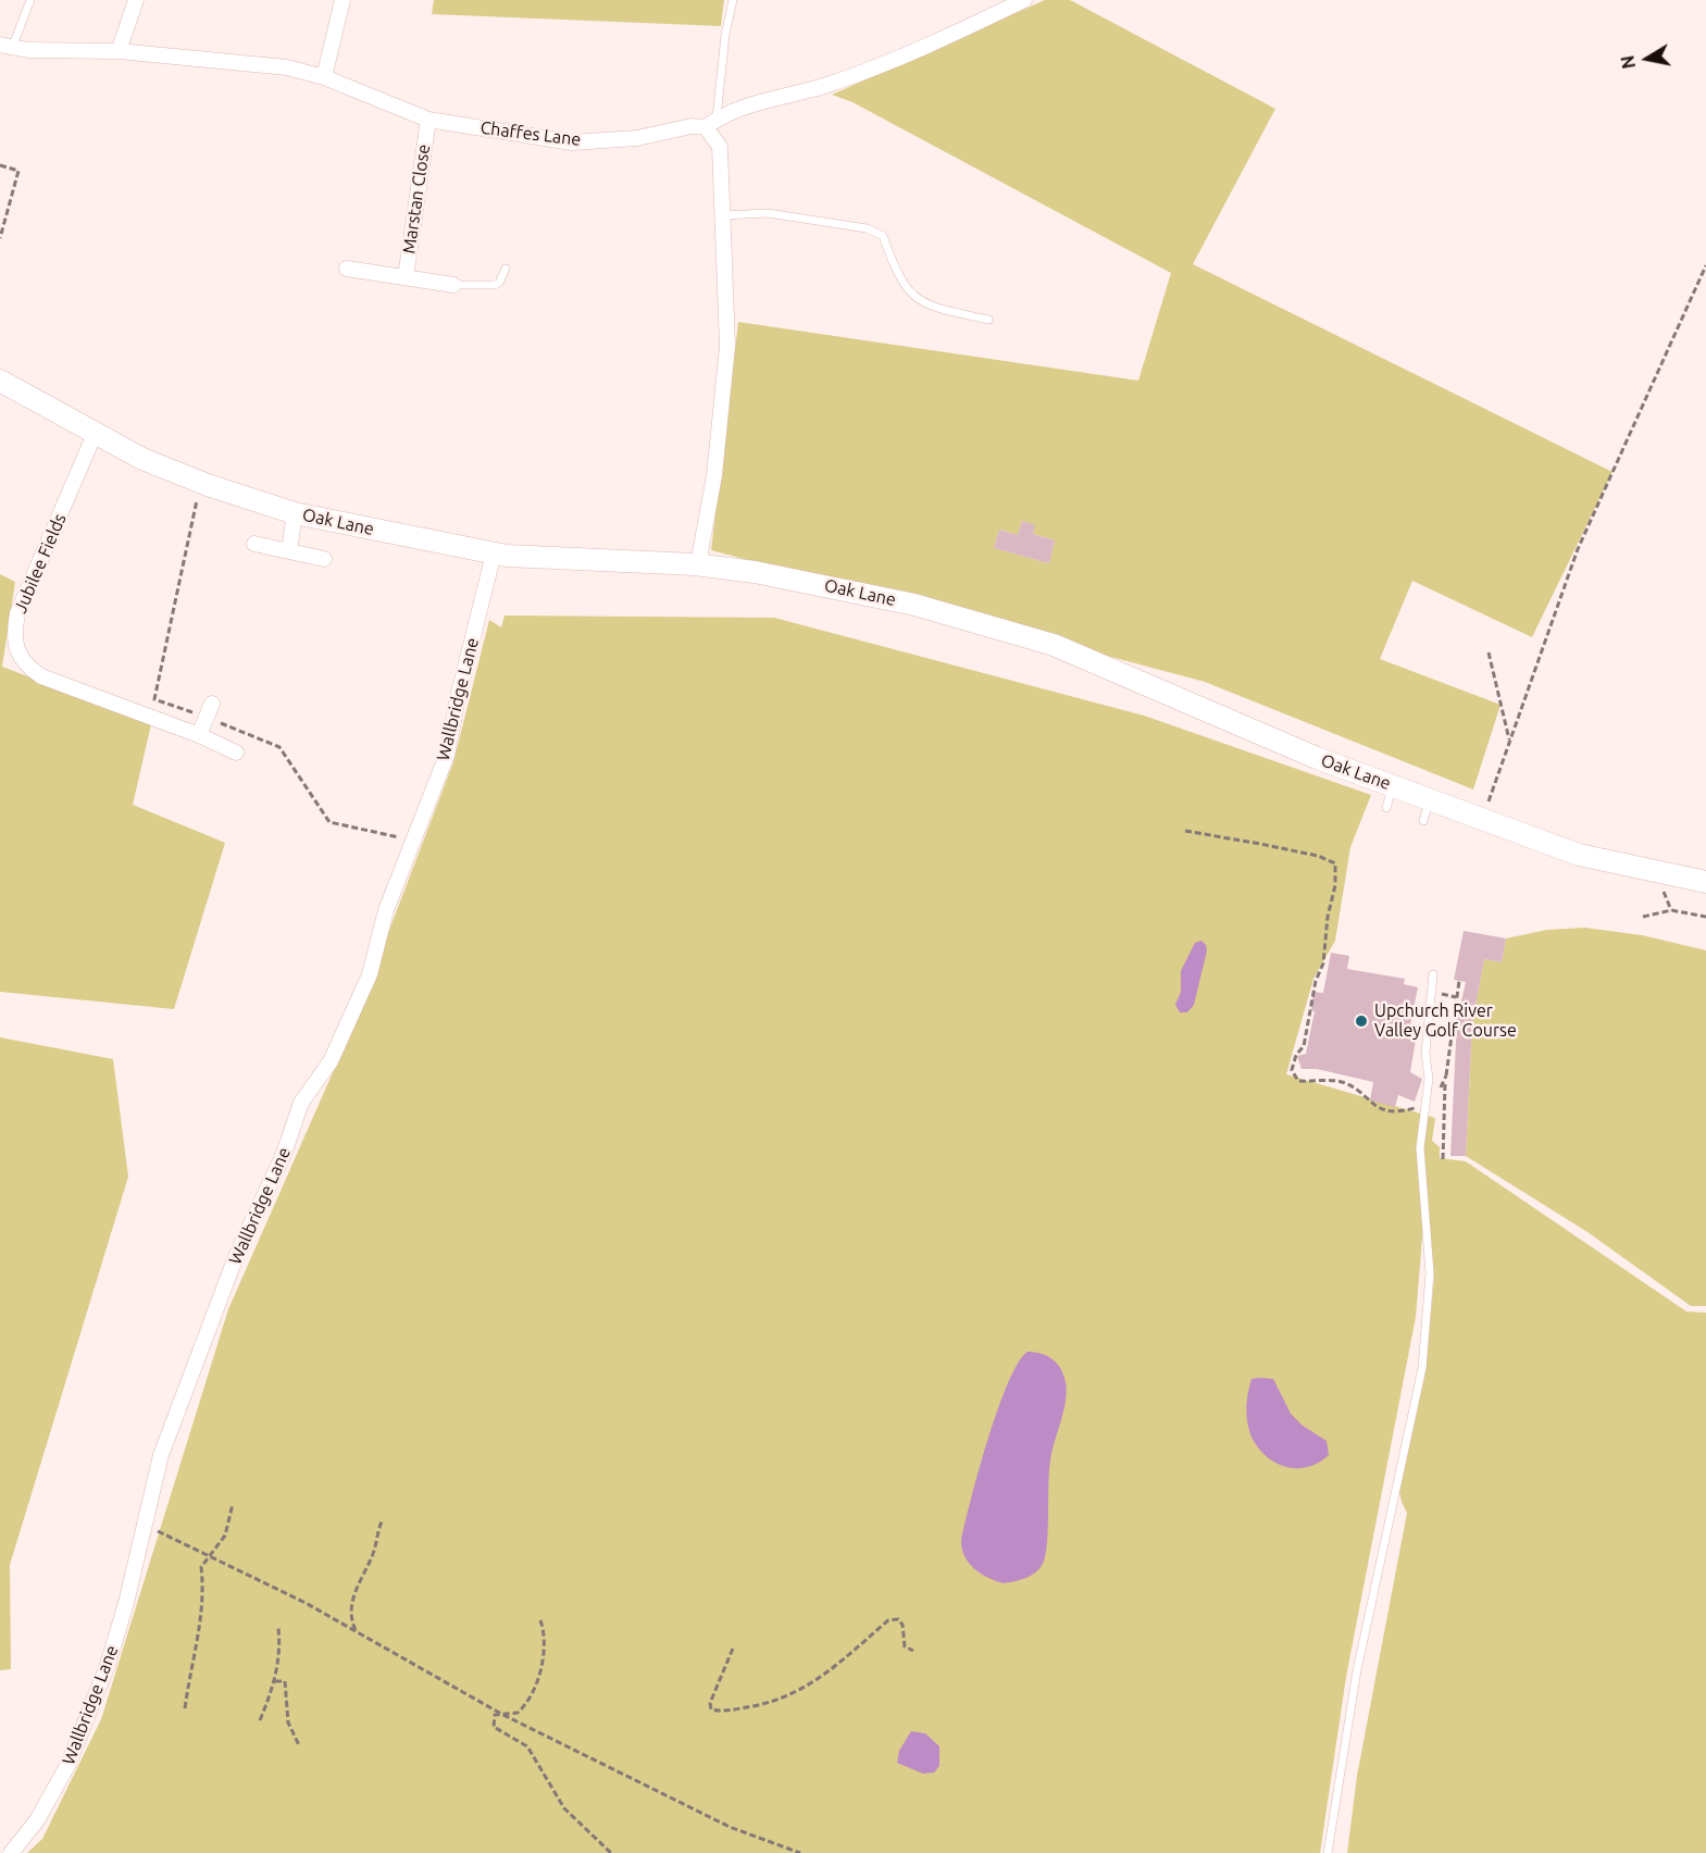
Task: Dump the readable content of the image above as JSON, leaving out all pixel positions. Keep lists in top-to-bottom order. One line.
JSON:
{"streets":{"street":["Chaffes Lane","Marstan Close","Oak Lane","Jubilee Fields","Wallbridge Lane"]},"crossings":[["Chaffes Lane","Marstan Close"],["Oak Lane","Jubilee Fields"],["Oak Lane","Wallbridge Lane"]],"places":["Upchurch River Valley Golf Course"],"north":"left"}
